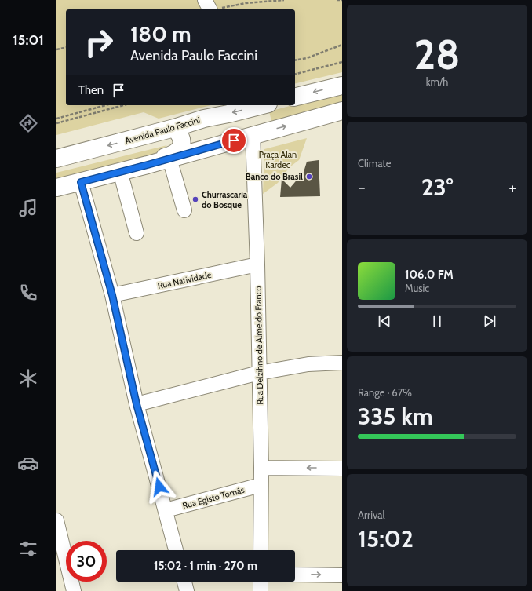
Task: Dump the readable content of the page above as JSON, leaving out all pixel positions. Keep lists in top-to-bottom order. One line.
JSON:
{"streets":{"main road":["Avenida Paulo Faccini"],"street":["Rua Natividade","Rua Delzihno de Almeido Franco","Rua Egisto Tomás"]},"crossings":[["Rua Natividade","Rua Delzihno de Almeido Franco"],["Rua Delzihno de Almeido Franco","Rua Egisto Tomás"]],"parks":["Praça Alan Kardec"],"places":["Banco do Brasil","Churrascaria do Bosque"],"page":{"tabs":"15:01","tile":[["28","km/h"],"Climate",["Range · 67%","335 km"],["Arrival","15:02"]],"turn":["180 m","Avenida Paulo Faccini"],"then":"Then","heat":["−","23°","+"],"song":["106.0 FM","Music"],"limit":"30","trip":"15:02 · 1 min · 270 m"}}
